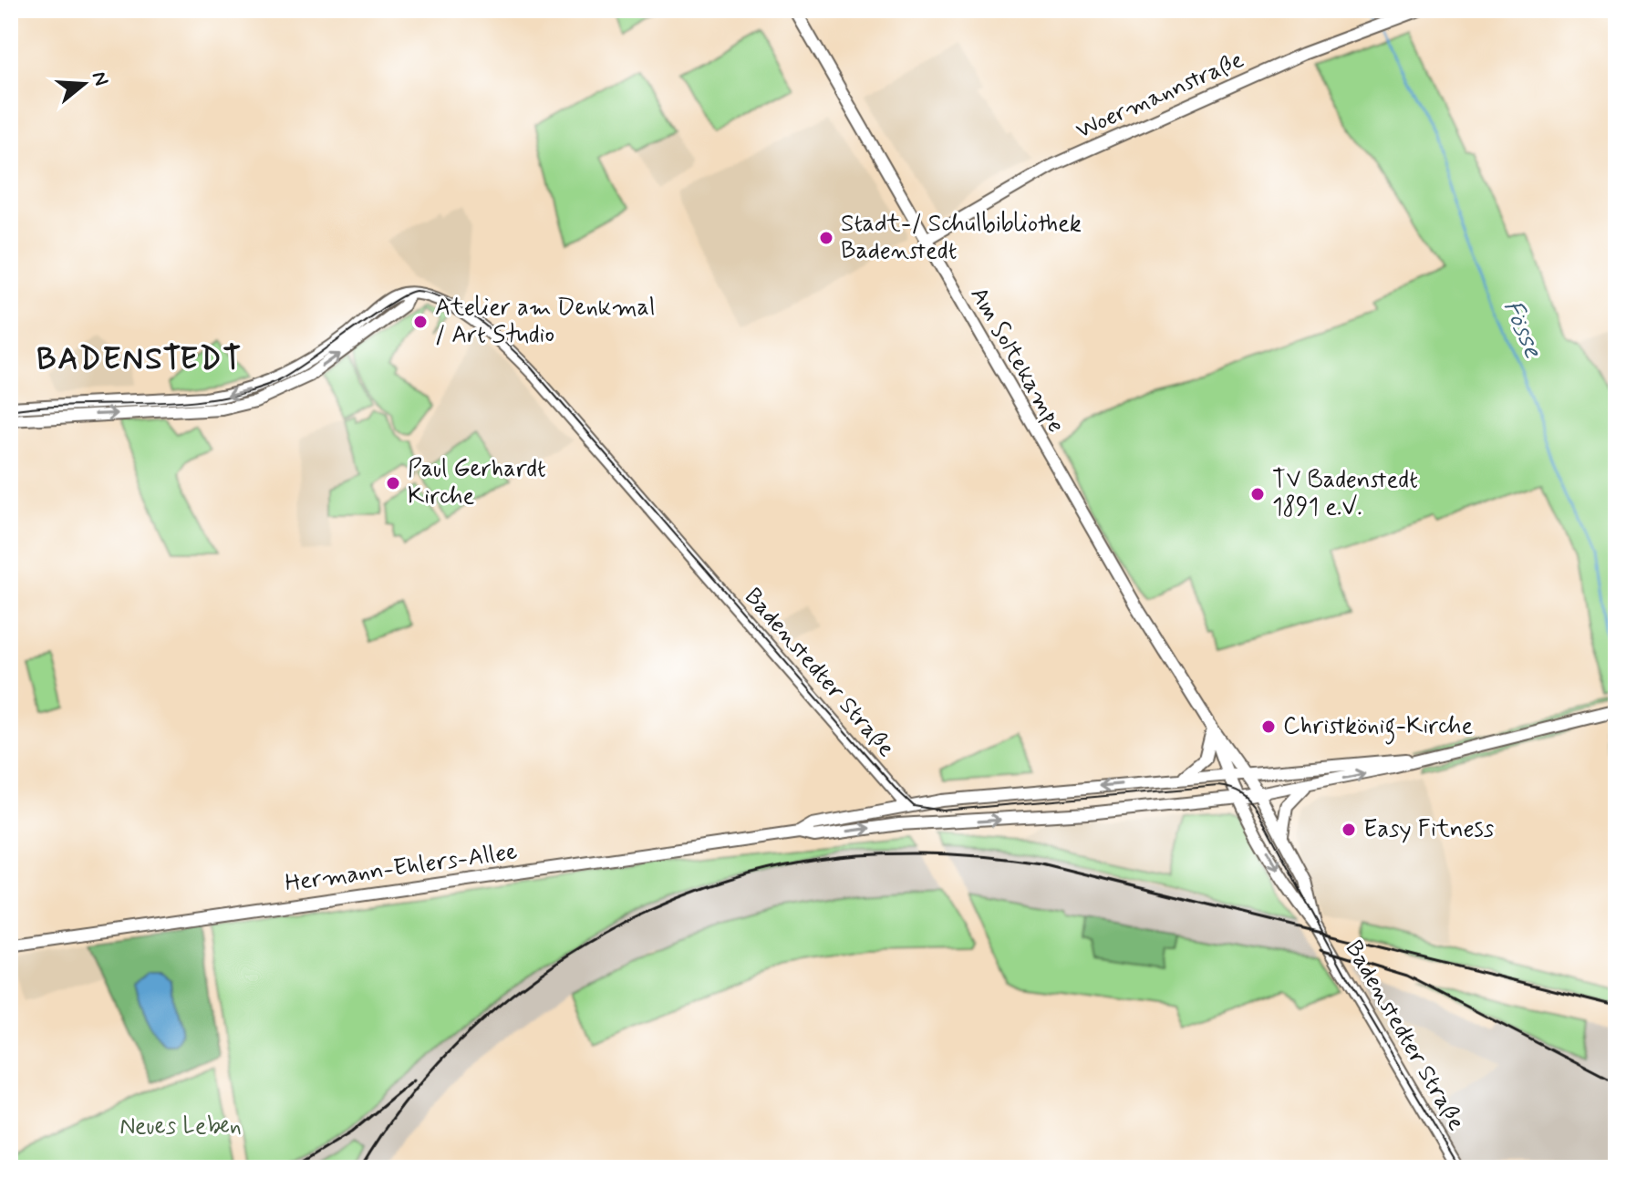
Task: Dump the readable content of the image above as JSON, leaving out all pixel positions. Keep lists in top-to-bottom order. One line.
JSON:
{"streets":{"street":["Woermannstraße","Am Soltekampe","Badenstedter Straße","Hermann-Ehlers-Allee"]},"crossings":[["Woermannstraße","Am Soltekampe"],["Am Soltekampe","Badenstedter Straße"],["Badenstedter Straße","Hermann-Ehlers-Allee"]],"districts":["BADENSTEDT"],"water":["Fösse"],"parks":["Neues Leben"],"places":["Stadt-/ Schulbibliothek Badenstedt","Atelier am Denkmal / Art Studio","Paul Gerhardt Kirche","TV Badenstedt 1891 e.V.","Christkönig-Kirche","Easy Fitness"],"north":"right"}
